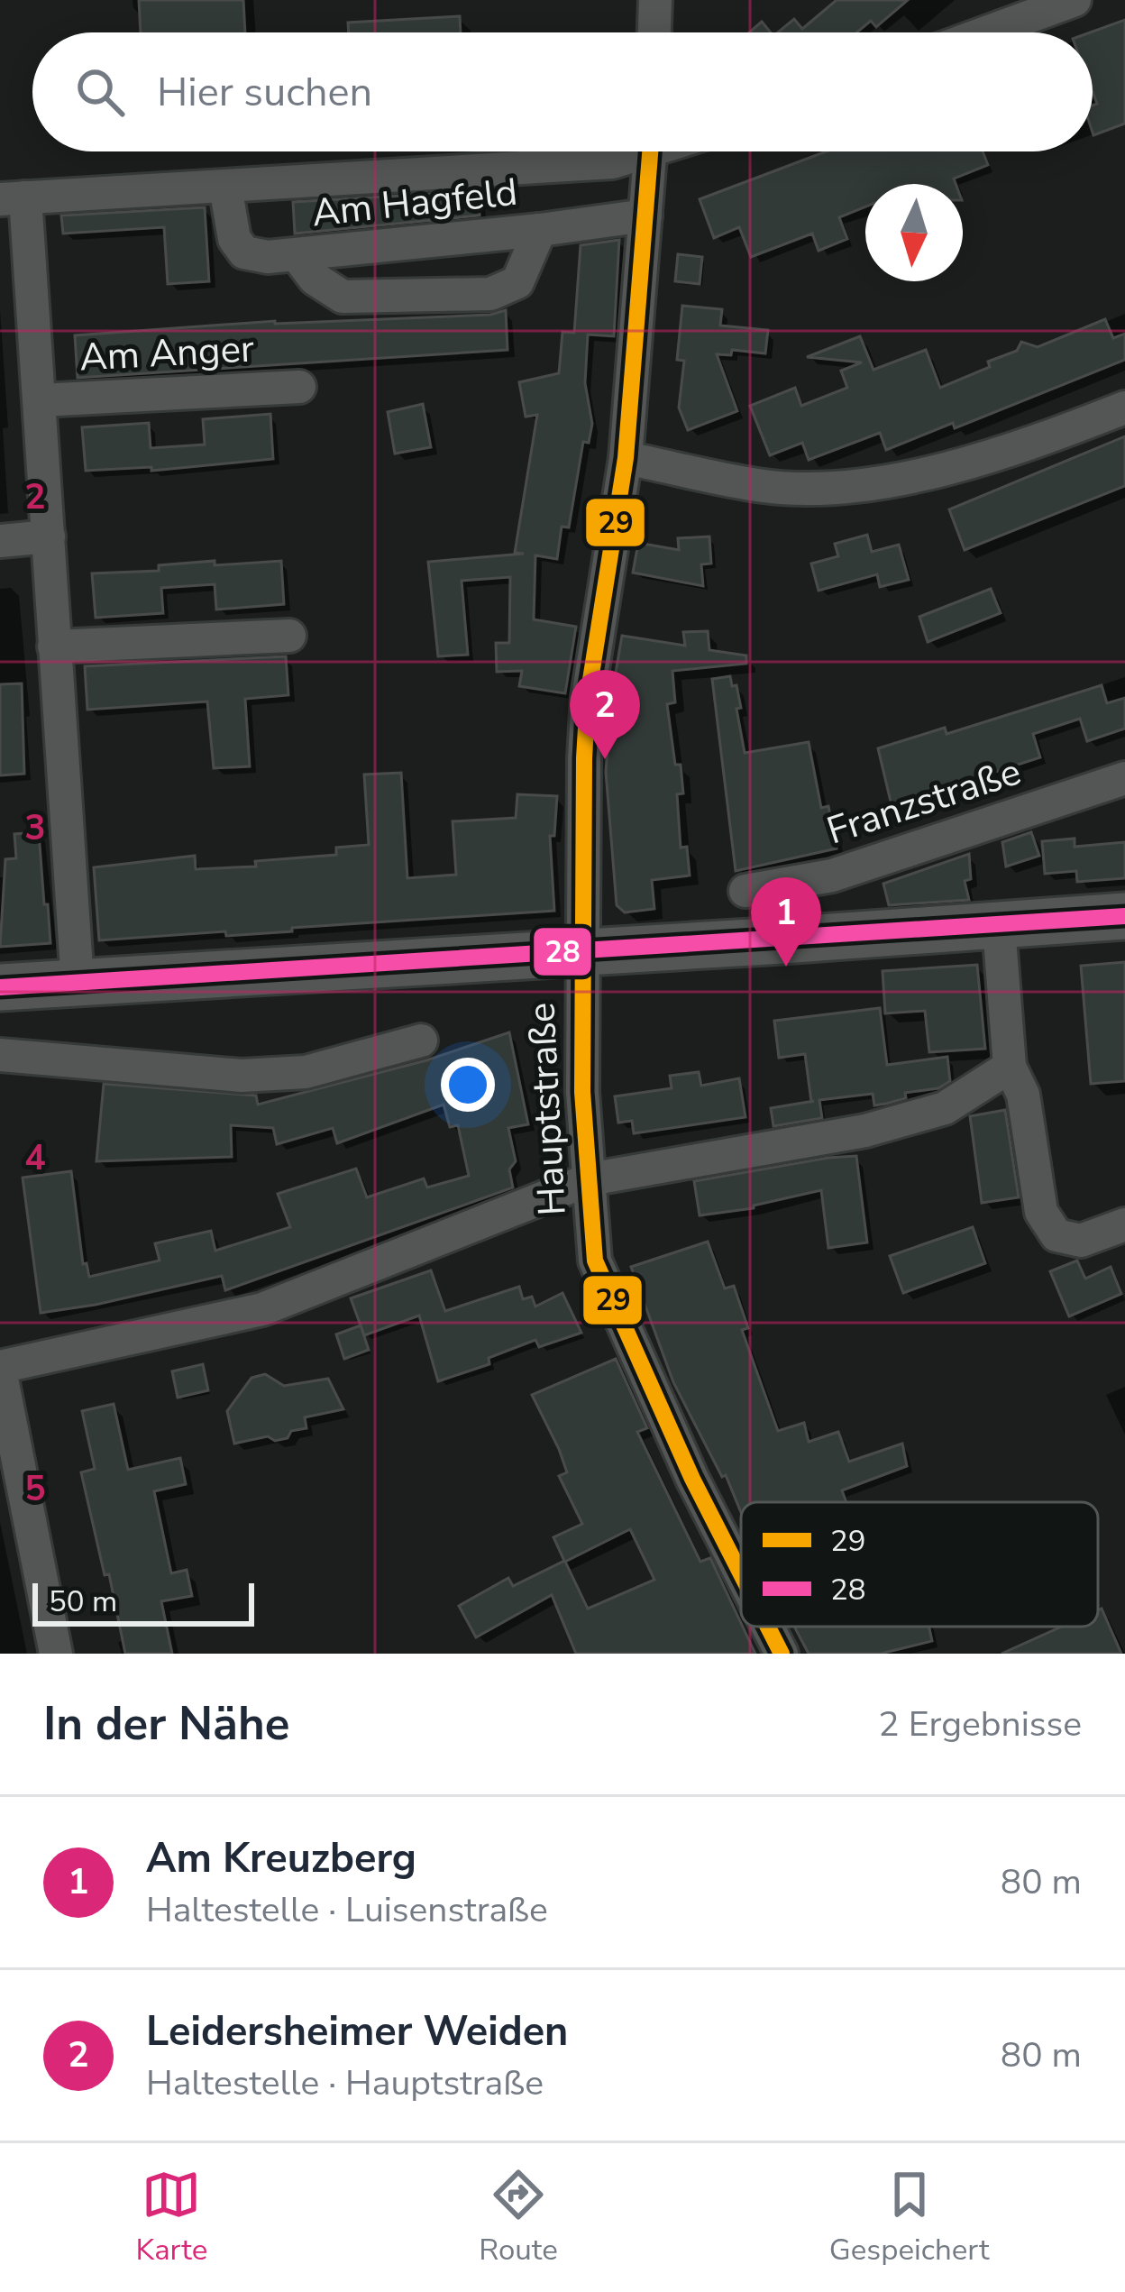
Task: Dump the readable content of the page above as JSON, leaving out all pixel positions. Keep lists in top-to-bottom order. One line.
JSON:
{"streets":{"street":["Am Hagfeld","Am Anger","Franzstraße","Hauptstraße"]},"crossings":[["Am Hagfeld","Hauptstraße"]],"lines":["transit line 29","transit line 28"],"legend":["29","28"],"scale_bar":"50 m","north":"bottom","page":{"search":"Hier suchen","pins":["2","1"],"scale":"50 m","heading":["In der Nähe","2 Ergebnisse"],"list":[{"mark":"1","name":"Am Kreuzberg","note":"Haltestelle · Luisenstraße","value":"80 m"},{"mark":"2","name":"Leidersheimer Weiden","note":"Haltestelle · Hauptstraße","value":"80 m"}],"nav":["Karte","Route","Gespeichert"]},"grid":{"rows":["2","3","4","5"]}}
